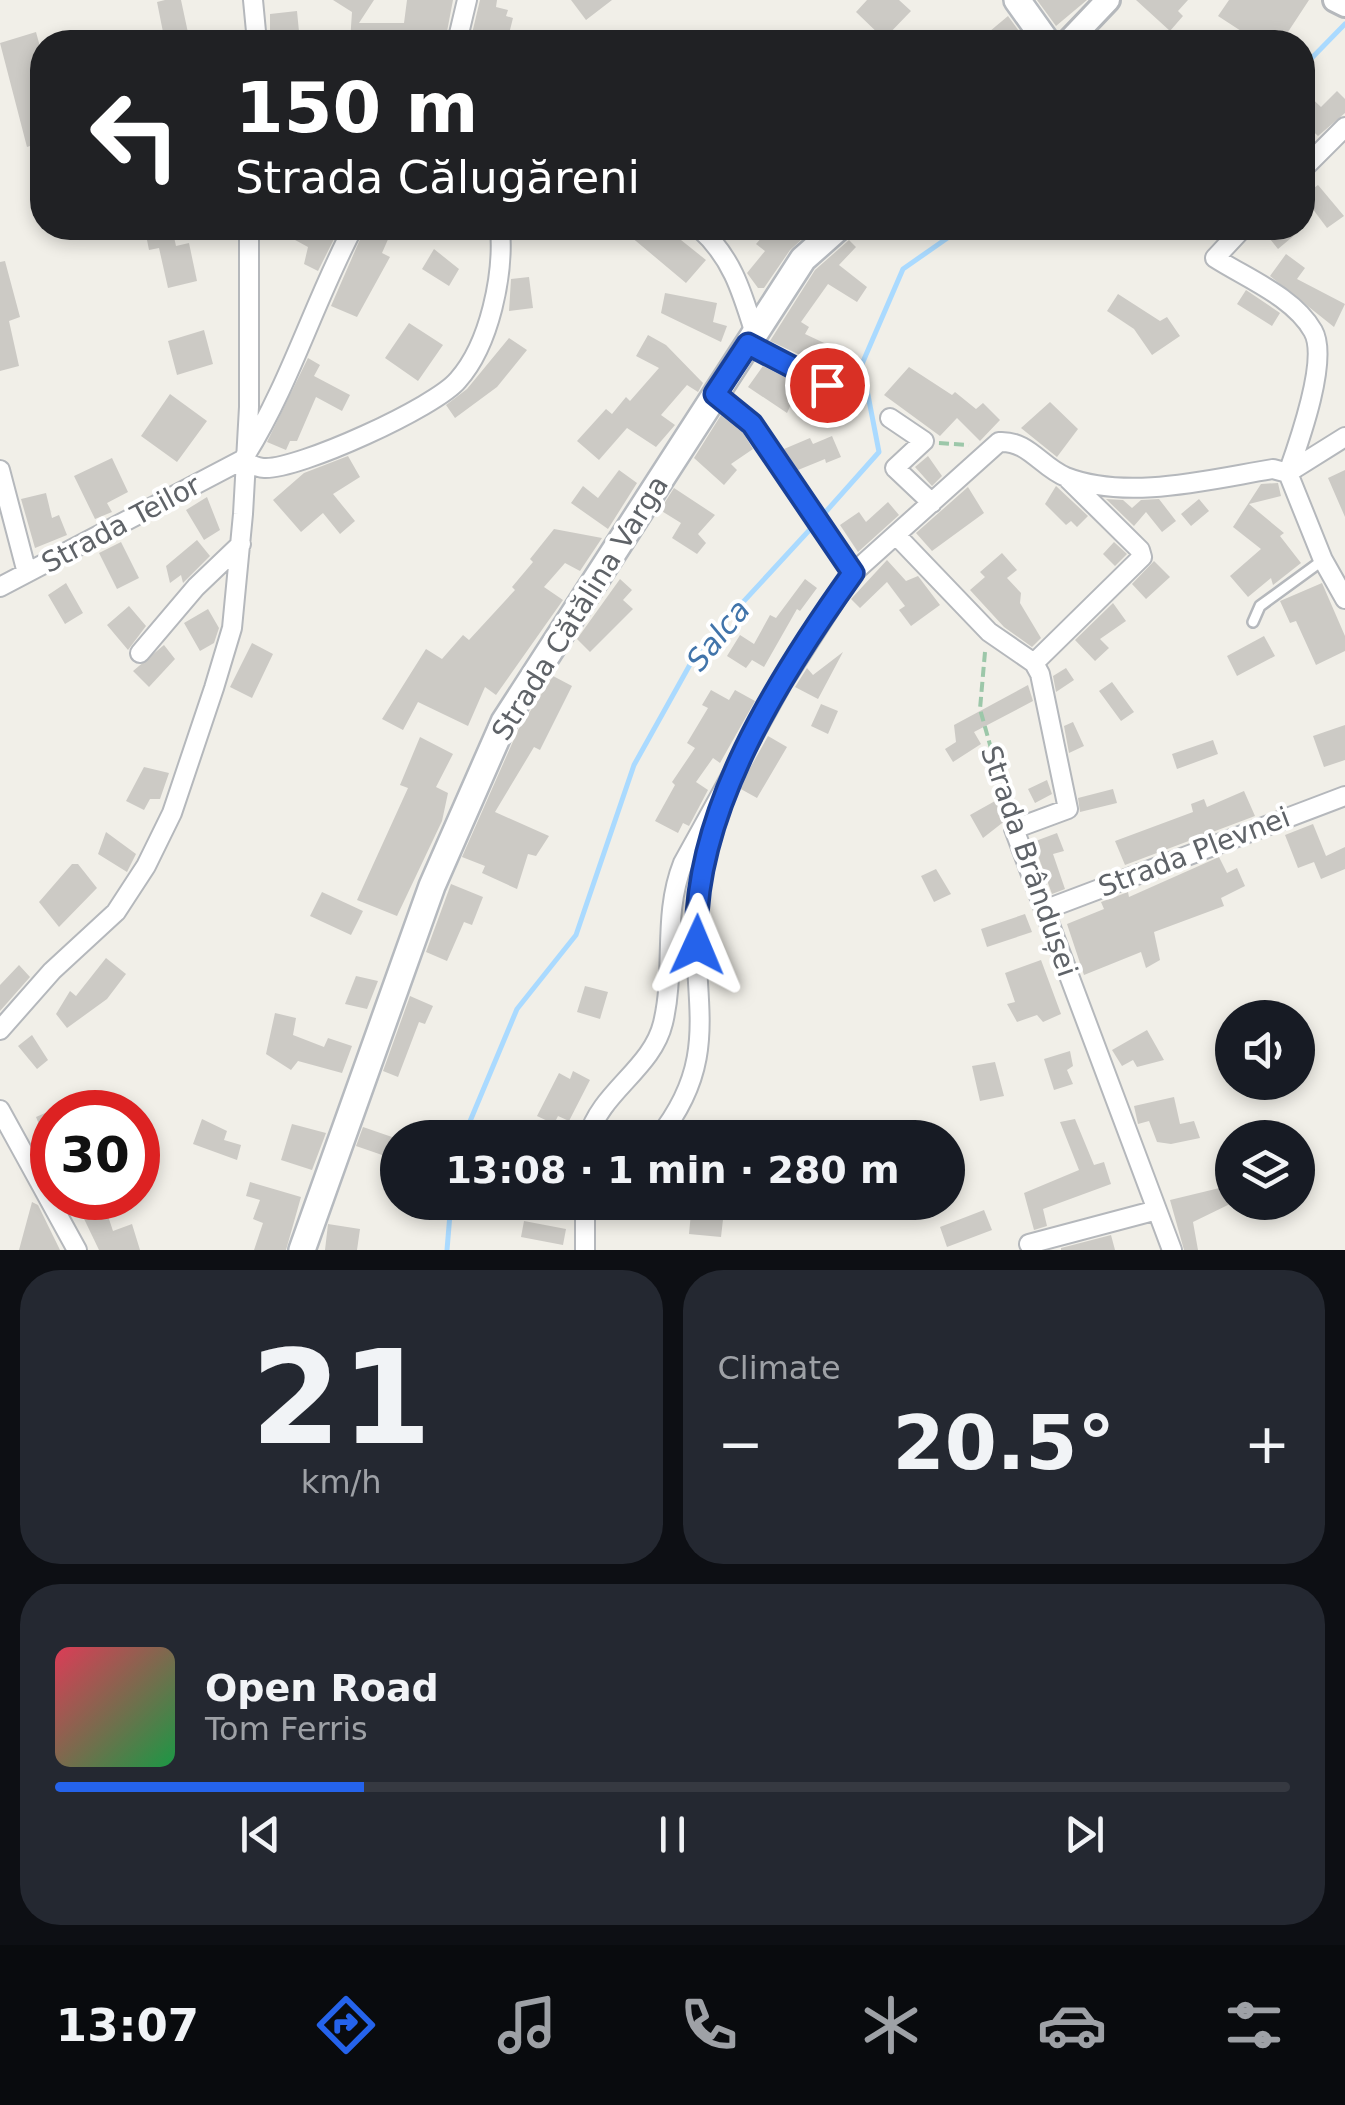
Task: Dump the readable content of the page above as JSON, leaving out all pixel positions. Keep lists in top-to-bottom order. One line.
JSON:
{"streets":{"main road":["Strada Cătălina Varga"],"street":["Strada Teilor","Strada Plevnei","Strada Brândușei"]},"crossings":[["Strada Plevnei","Strada Brândușei"]],"water":["Salca"],"page":{"turn":["150 m","Strada Călugăreni"],"limit":"30","trip":"13:08 · 1 min · 280 m","tile":[["21","km/h"],"Climate"],"heat":["−","20.5°","+"],"song":["Open Road","Tom Ferris"],"tabs":"13:07"}}
